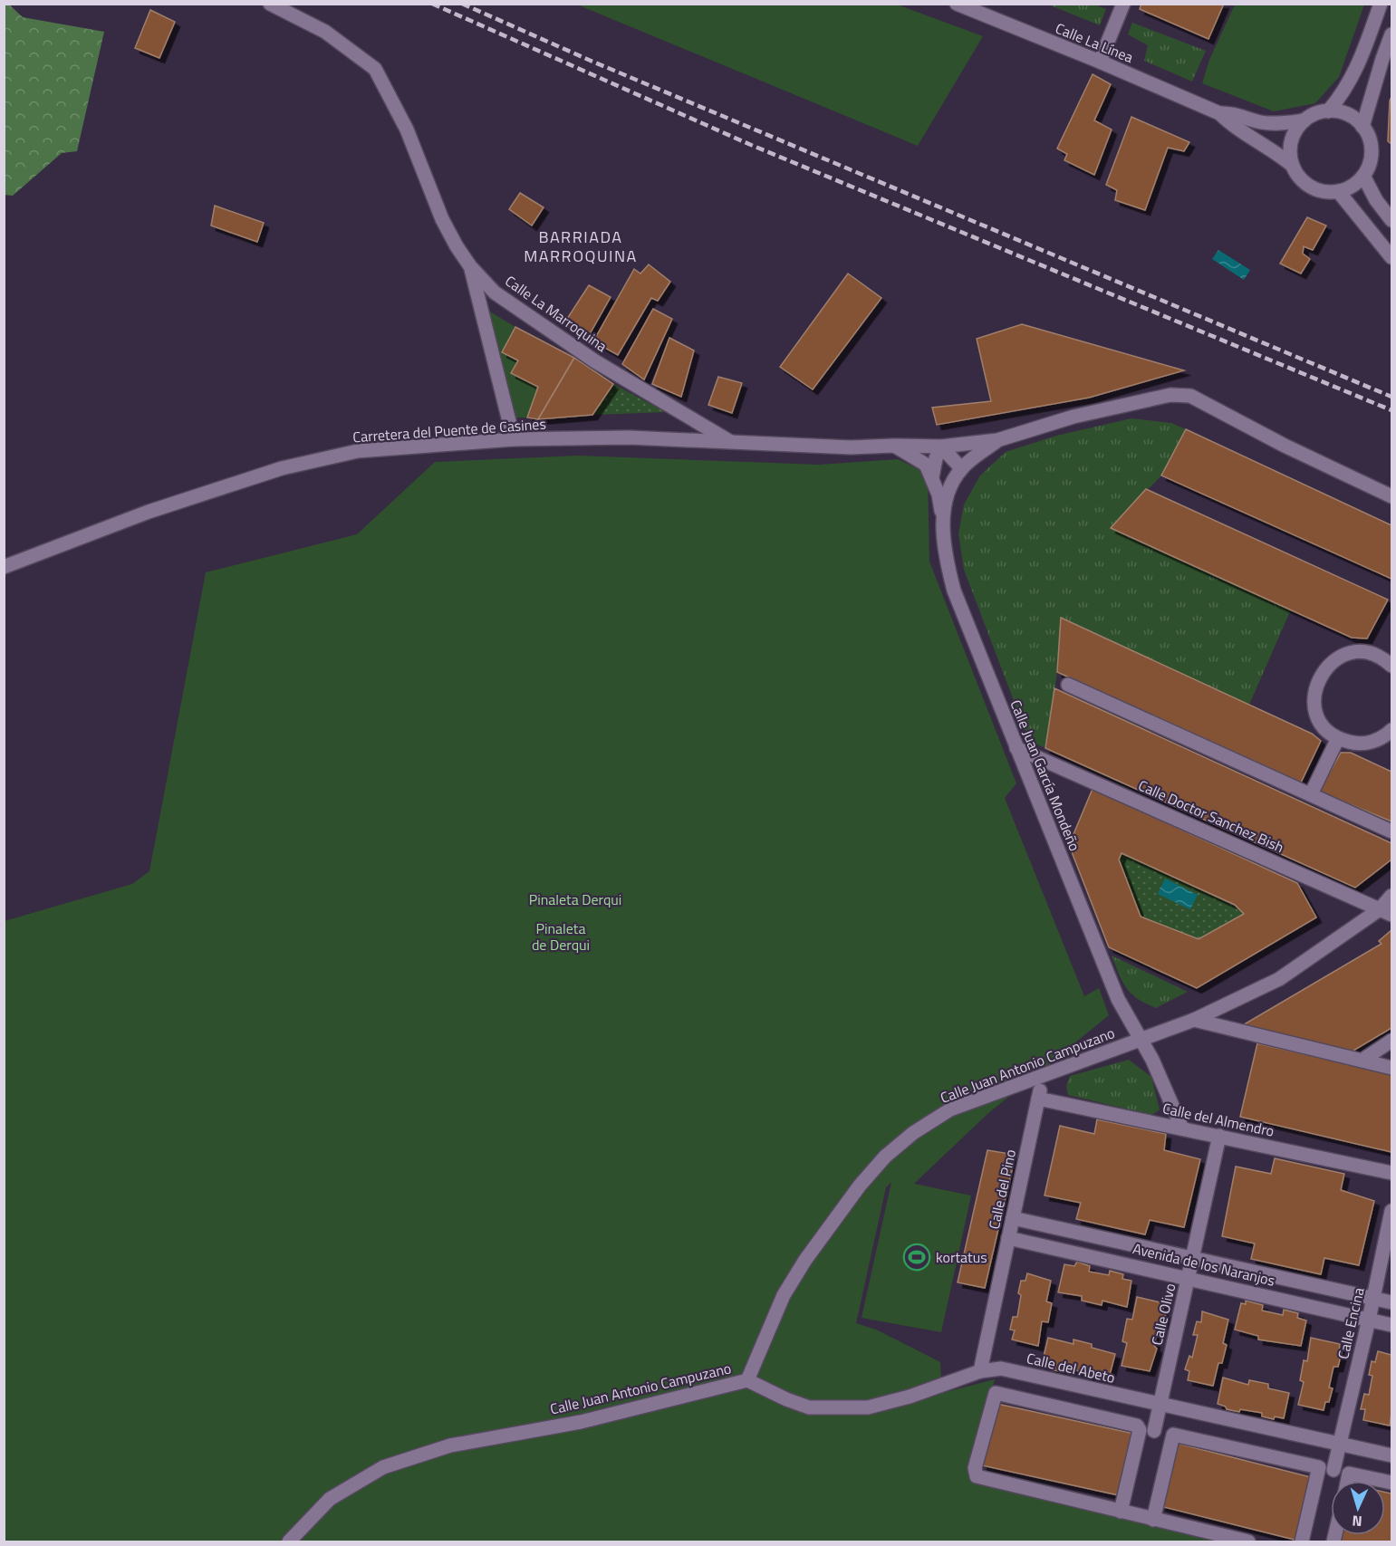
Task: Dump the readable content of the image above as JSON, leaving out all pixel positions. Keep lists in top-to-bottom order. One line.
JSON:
{"streets":{"street":["Calle La Línea","Calle La Marroquina","Carretera del Puente de Casines","Calle Juan García Mondeño","Calle Doctor Sanchez Bish","Calle Juan Antonio Campuzano","Calle del Almendro","Calle del Pino","Avenida de los Naranjos","Calle Olivo","Calle Encina","Calle del Abeto"]},"crossings":[["Calle La Marroquina","Carretera del Puente de Casines"],["Carretera del Puente de Casines","Calle Juan García Mondeño"],["Calle Juan García Mondeño","Calle Doctor Sanchez Bish"],["Calle Juan García Mondeño","Calle Juan Antonio Campuzano"],["Calle Juan García Mondeño","Calle del Almendro"],["Calle Doctor Sanchez Bish","Calle Juan Antonio Campuzano"],["Calle Juan Antonio Campuzano","Calle del Pino"],["Calle Juan Antonio Campuzano","Calle del Abeto"],["Calle del Almendro","Calle del Pino"],["Calle del Almendro","Calle Olivo"],["Calle del Pino","Avenida de los Naranjos"],["Calle del Pino","Calle del Abeto"],["Avenida de los Naranjos","Calle Olivo"],["Avenida de los Naranjos","Calle Encina"],["Calle Olivo","Calle del Abeto"],["Calle Encina","Calle del Abeto"]],"districts":["BARRIADA MARROQUINA"],"parks":["Pinaleta Derqui","Pinaleta de Derqui"],"places":{"sports":["kortatus"]},"north":"bottom"}
